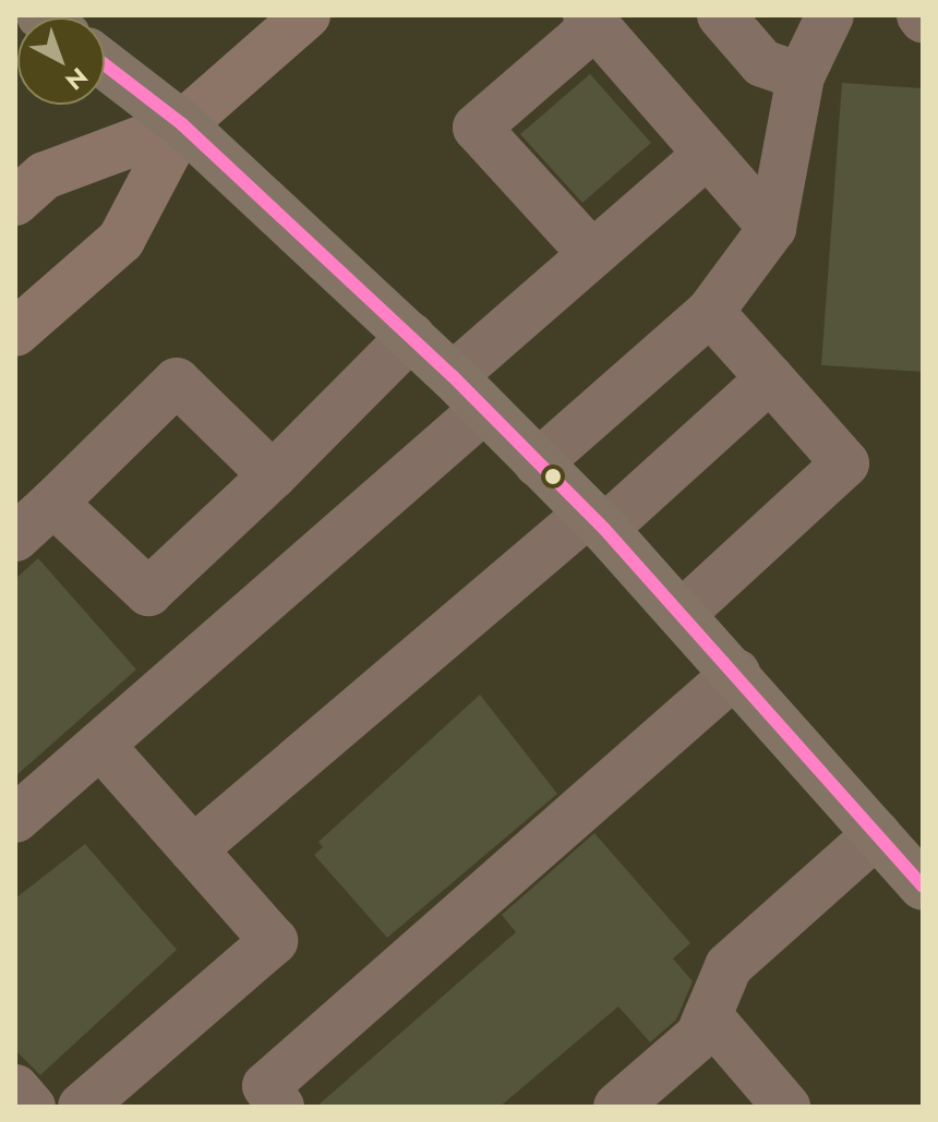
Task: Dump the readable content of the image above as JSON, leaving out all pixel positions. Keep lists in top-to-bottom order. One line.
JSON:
{"north":"bottom right"}
